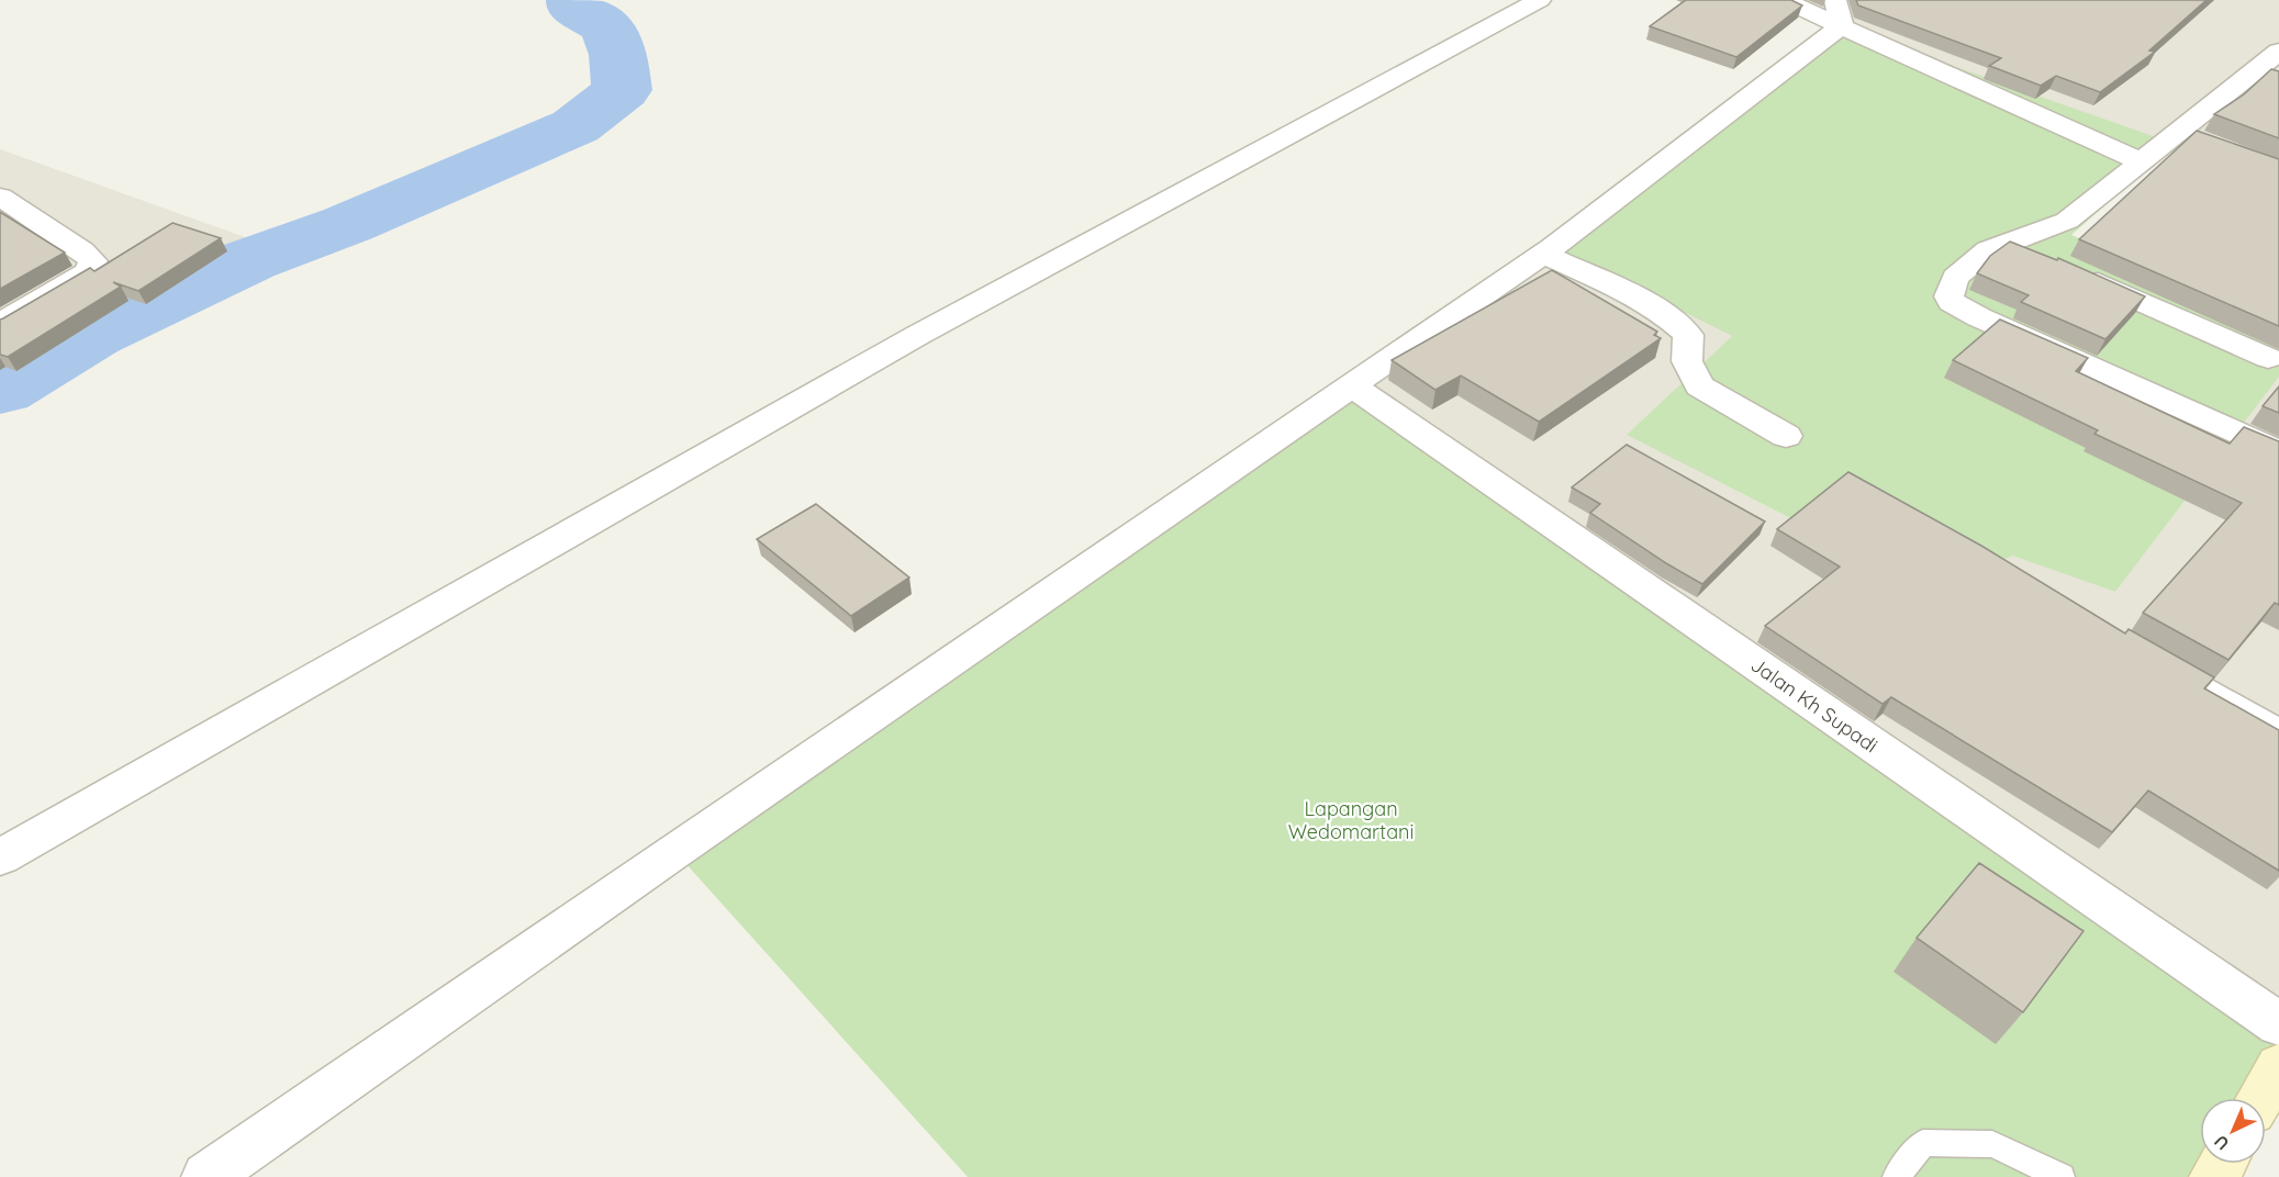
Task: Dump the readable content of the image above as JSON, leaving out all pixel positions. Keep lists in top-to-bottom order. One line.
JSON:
{"streets":{"street":["Jalan Kh Supadi"]},"parks":["Lapangan Wedomartani"],"north":"bottom left"}
